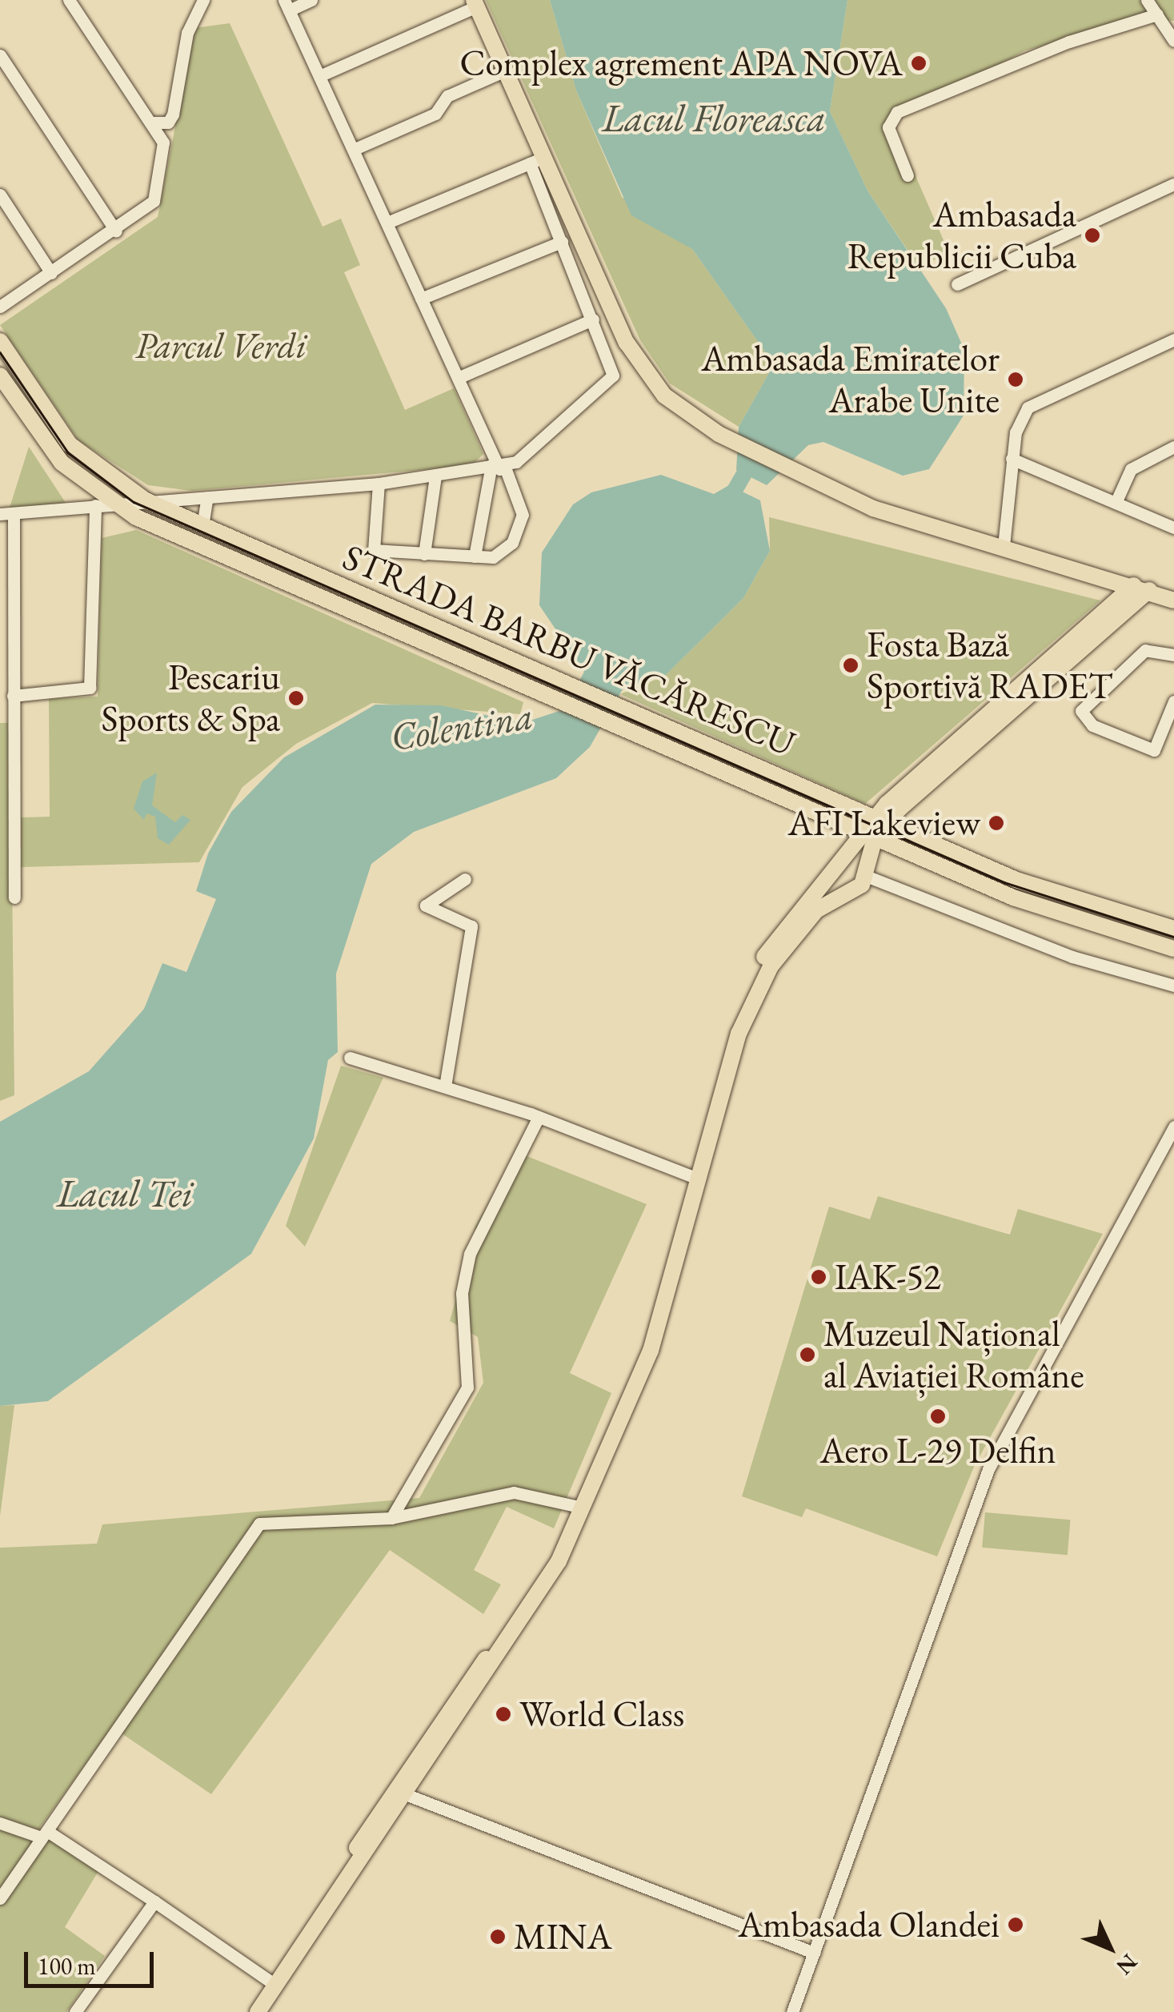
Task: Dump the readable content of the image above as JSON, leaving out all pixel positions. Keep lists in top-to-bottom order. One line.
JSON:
{"streets":{"main road":["STRADA BARBU VĂCĂRESCU"]},"water":["Lacul Floreasca","Colentina","Lacul Tei"],"parks":["Parcul Verdi"],"places":["Complex agrement APA NOVA","Ambasada Republicii Cuba","Ambasada Emiratelor Arabe Unite","Fosta Bază Sportivă RADET","Pescariu Sports & Spa","AFI Lakeview","IAK-52","Muzeul Național al Aviației Române","Aero L-29 Delfin","World Class","Ambasada Olandei","MINA"],"scale_bar":"100 m","north":"bottom right"}
